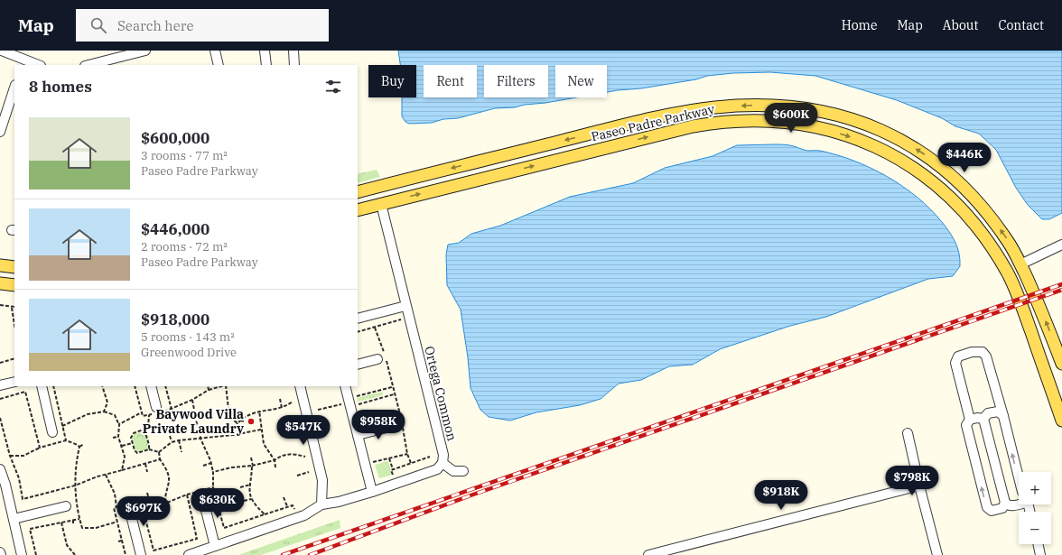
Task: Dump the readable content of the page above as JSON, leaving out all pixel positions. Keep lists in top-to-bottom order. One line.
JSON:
{"streets":{"main road":["Paseo Padre Parkway"],"street":["Ortega Common"]},"crossings":[["Paseo Padre Parkway","Ortega Common"]],"places":["Baywood Villa Private Laundry"],"page":{"header":"Map","search":"Search here","nav":["Home","Map","About","Contact"],"chip":["Buy","Rent","Filters","New"],"heading":"8 homes","price":["$600K","$446K","$958K","$547K","$798K","$918K","$630K","$697K"],"list":[{"name":"$600,000","note":"3 rooms · 77 m² · Paseo Padre Parkway"},{"name":"$446,000","note":"2 rooms · 72 m² · Paseo Padre Parkway"},{"name":"$918,000","note":"5 rooms · 143 m² · Greenwood Drive"}],"map_buttons":["+","−"]}}
